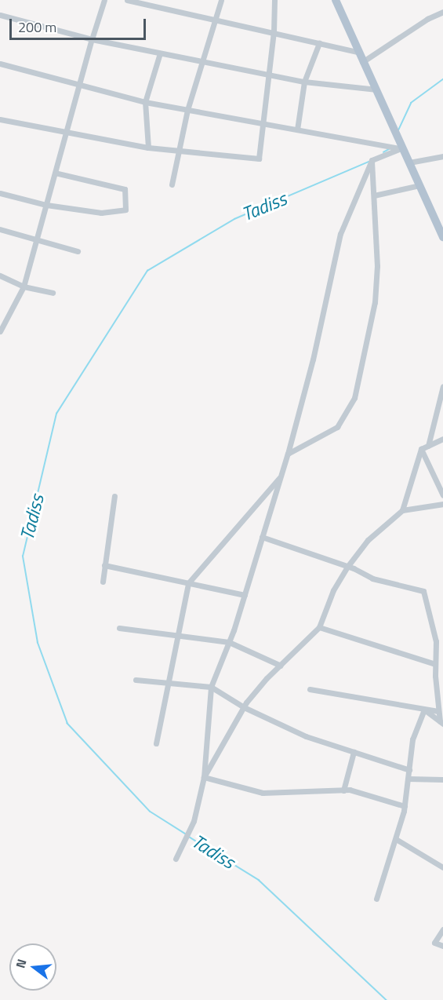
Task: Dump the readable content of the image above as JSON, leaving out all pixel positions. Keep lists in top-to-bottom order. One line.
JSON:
{"water":["Tadiss"],"scale_bar":"200 m","north":"left"}
